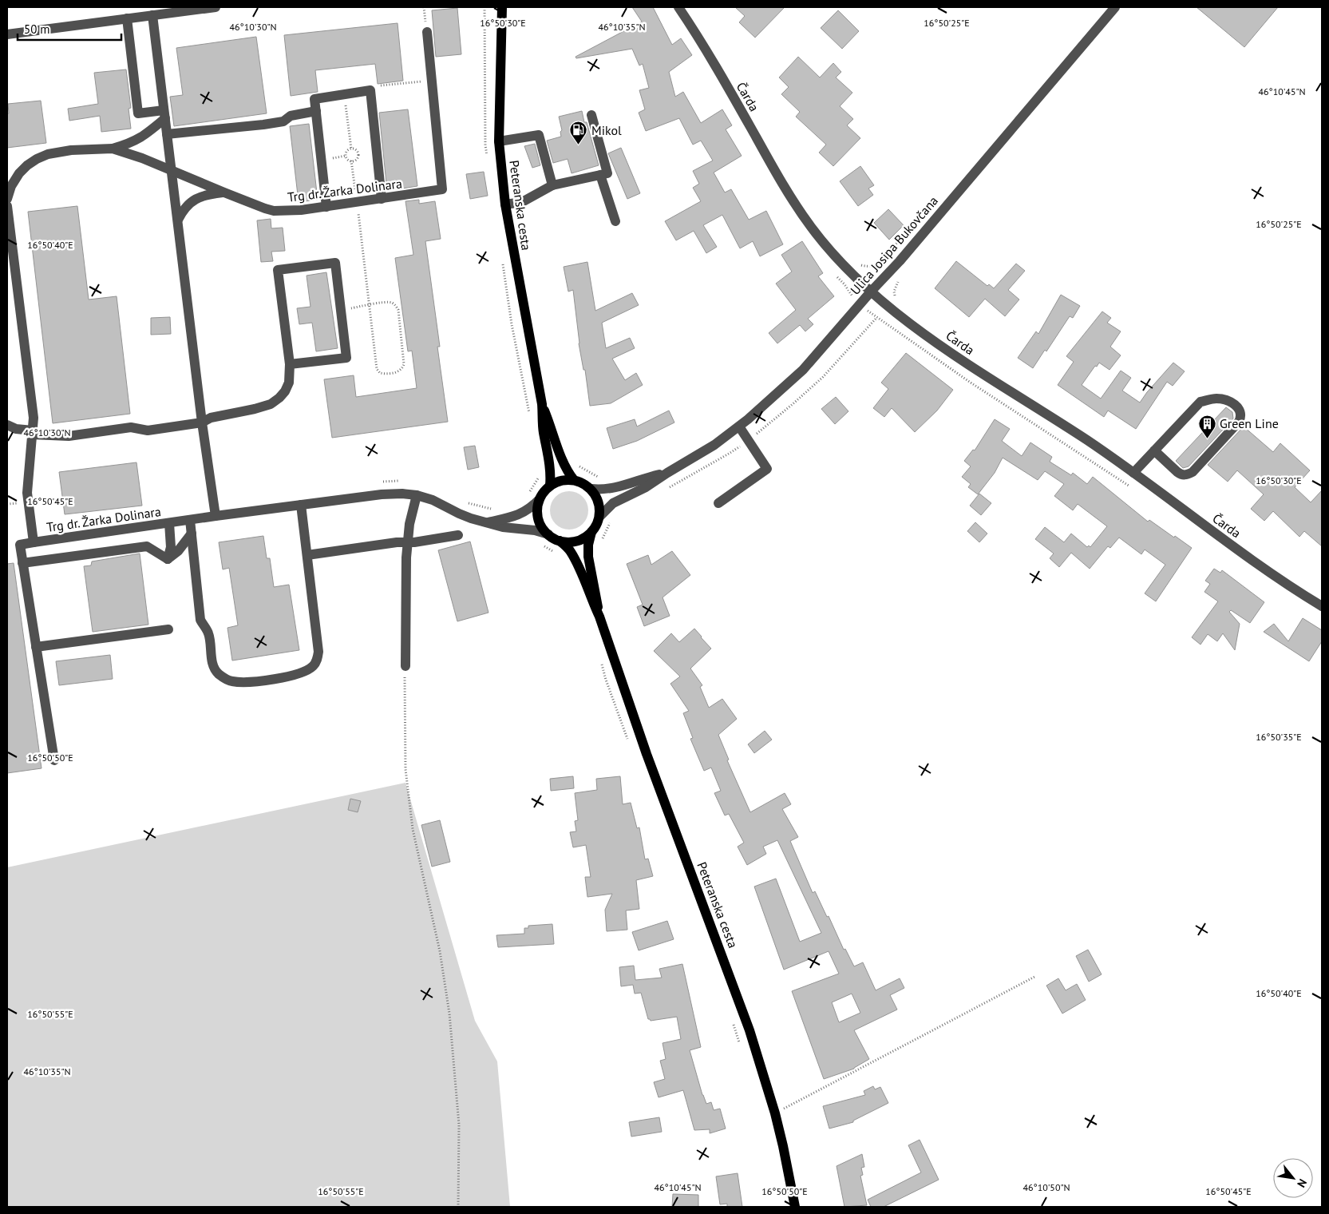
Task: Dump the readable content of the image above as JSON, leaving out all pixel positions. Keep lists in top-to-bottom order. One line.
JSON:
{"streets":{"main road":["Peteranska cesta"],"street":["Čarda","Trg dr. Žarka Dolinara","Ulica Josipa Bukovčana"]},"crossings":[["Čarda","Ulica Josipa Bukovčana"],["Trg dr. Žarka Dolinara","Peteranska cesta"],["Trg dr. Žarka Dolinara","Ulica Josipa Bukovčana"],["Peteranska cesta","Ulica Josipa Bukovčana"]],"places":{"fuel station":["Mikol"],"building":["Green Line"]},"scale_bar":"50 m","north":"bottom right","coordinates":["16°50'25\"E","16°50'30\"E","46°10'30\"N","46°10'35\"N","46°10'45\"N","16°50'40\"E","16°50'45\"E","16°50'35\"E","16°50'50\"E","16°50'55\"E","46°10'50\"N"]}
